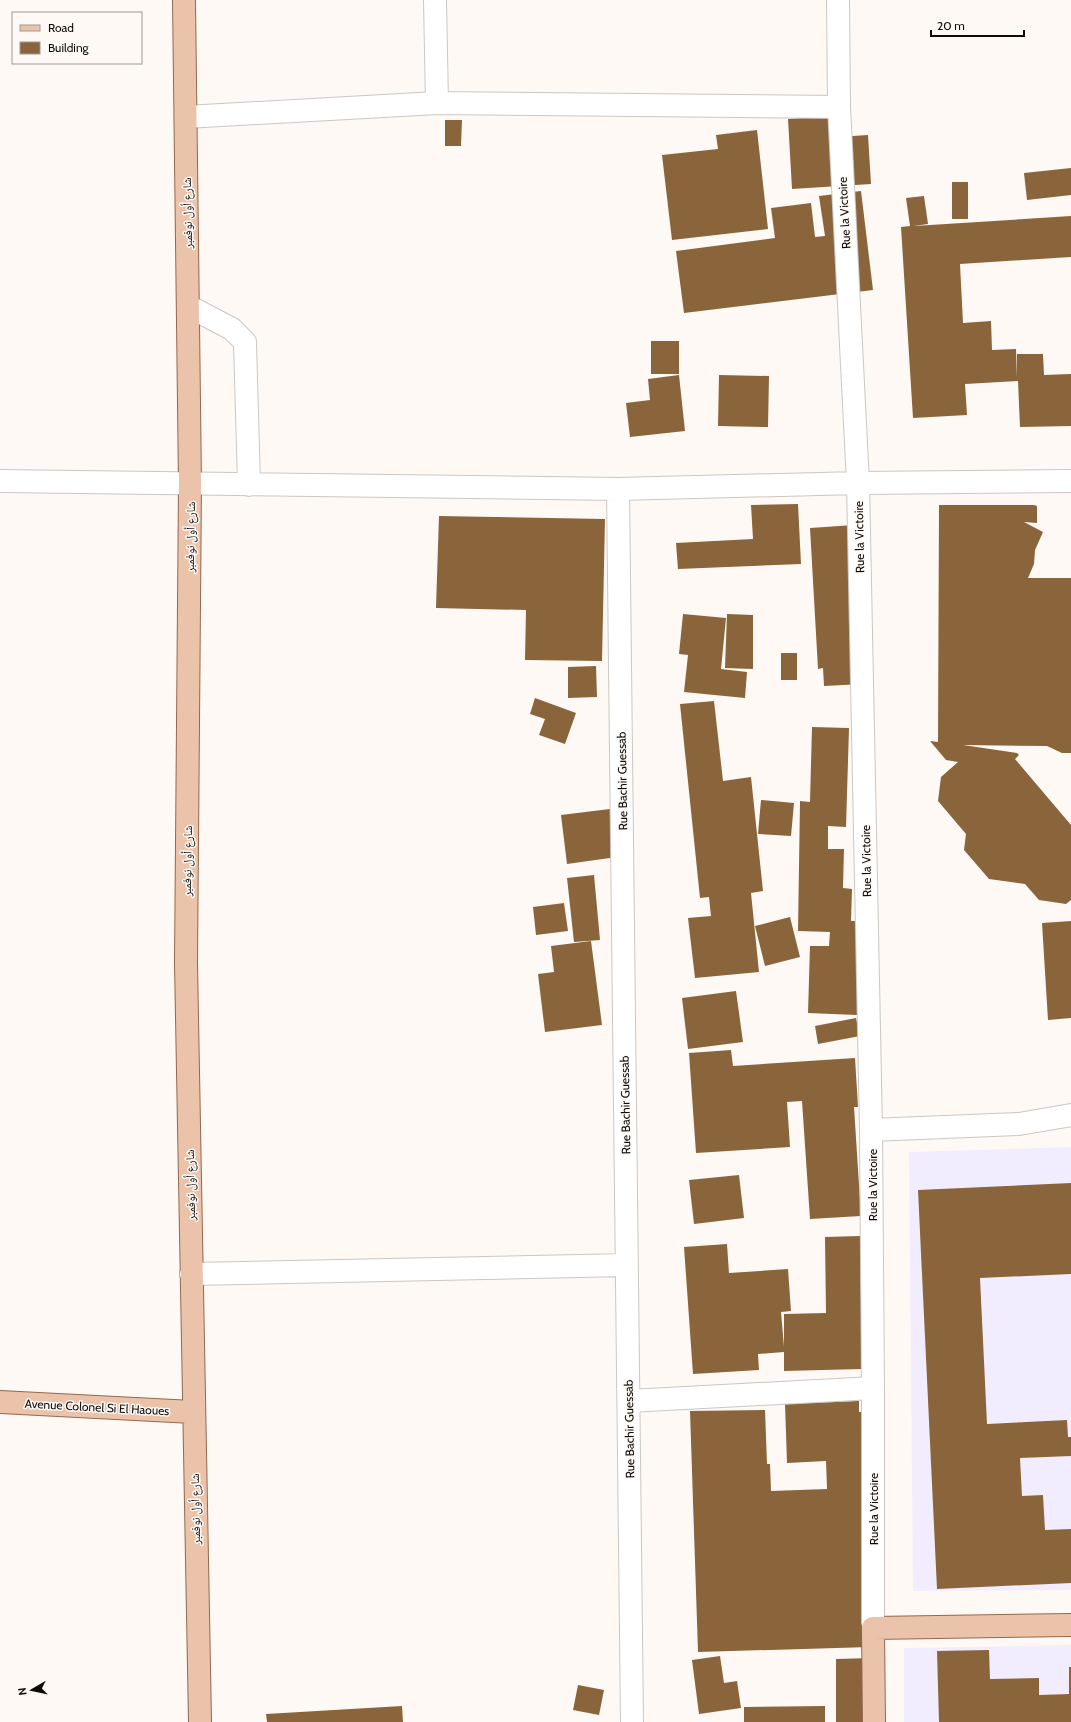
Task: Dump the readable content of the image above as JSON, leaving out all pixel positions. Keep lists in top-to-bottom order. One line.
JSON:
{"streets":{"main road":["شارع أول نوفمبر","Rue la Victoire","Avenue Colonel Si El Haoues"],"street":["Rue Bachir Guessab"]},"crossings":[["شارع أول نوفمبر","Avenue Colonel Si El Haoues"]],"legend":["Road","Building"],"scale_bar":"20 m","north":"left"}
